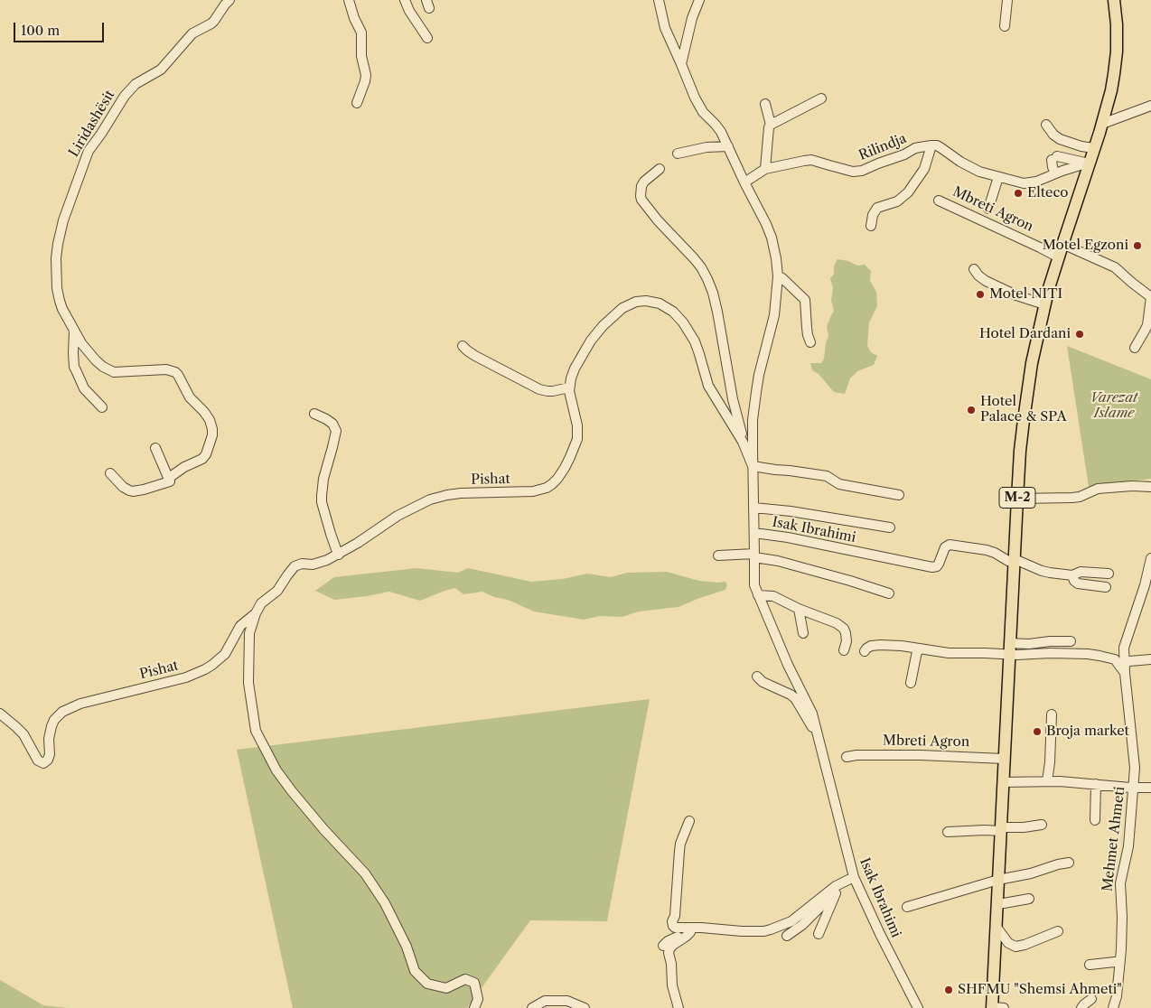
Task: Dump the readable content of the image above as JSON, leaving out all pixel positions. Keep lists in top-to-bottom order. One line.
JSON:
{"streets":{"main road":["M-2"],"street":["Liridashësit","Rilindja","Mbreti Agron","Pishat","Isak Ibrahimi","Mehmet Ahmeti"]},"crossings":[["Rilindja","Isak Ibrahimi"],["Mbreti Agron","M-2"],["Pishat","Isak Ibrahimi"],["M-2","Isak Ibrahimi"]],"parks":["Varezat Islame"],"places":["Elteco","Motel Egzoni","Motel NITI","Hotel Dardani","Hotel Palace & SPA","Broja market","SHFMU \"Shemsi Ahmeti\""],"scale_bar":"100 m"}
